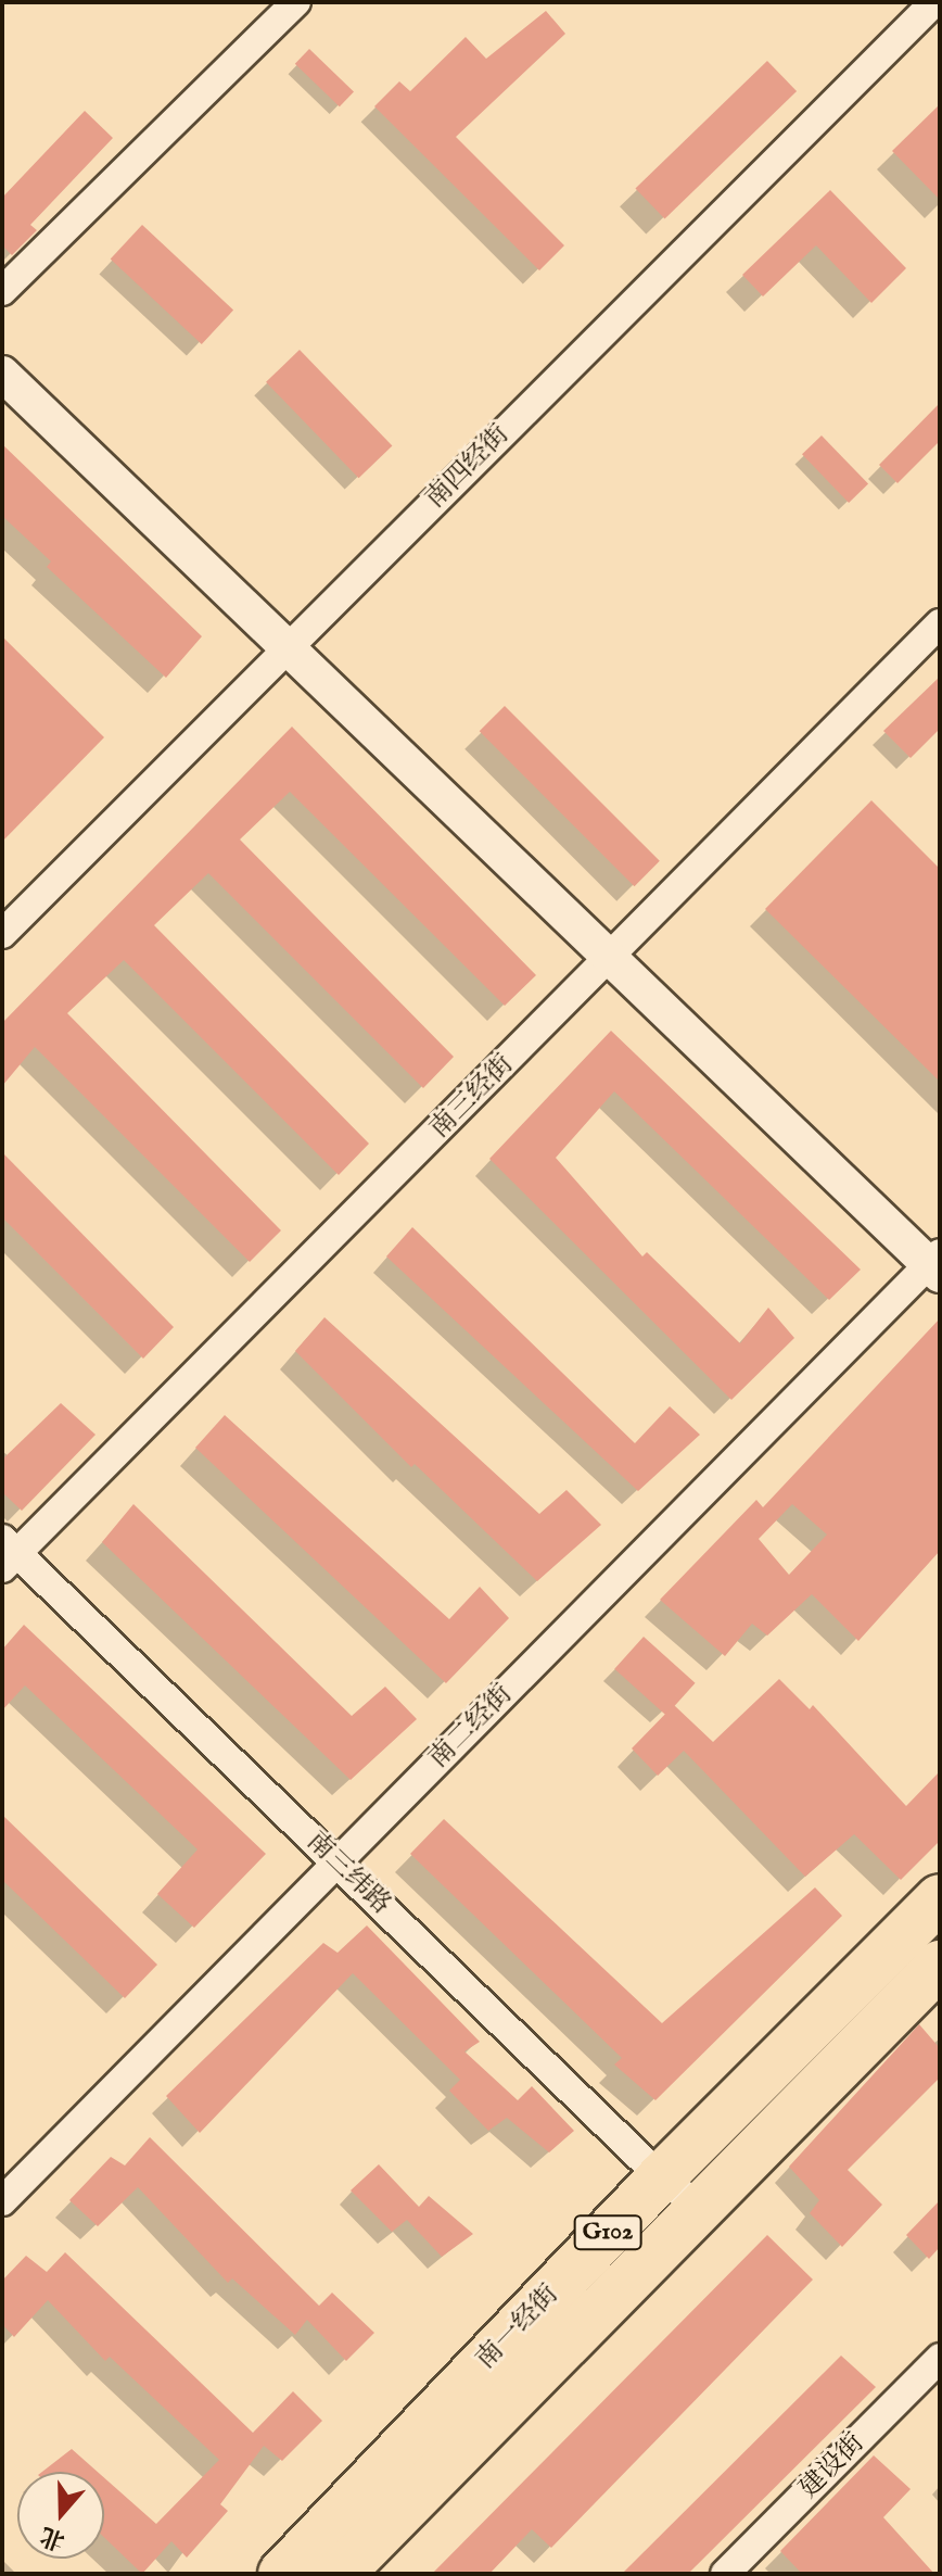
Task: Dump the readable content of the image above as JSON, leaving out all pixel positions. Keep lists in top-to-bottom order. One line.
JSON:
{"streets":{"highway":["G102","南一经街"],"street":["南四经街","南三经街","南二经街","南三纬路","建设街"]},"crossings":[["南三经街","南三纬路"],["南二经街","南三纬路"],["南三纬路","南一经街"]],"north":"bottom"}
